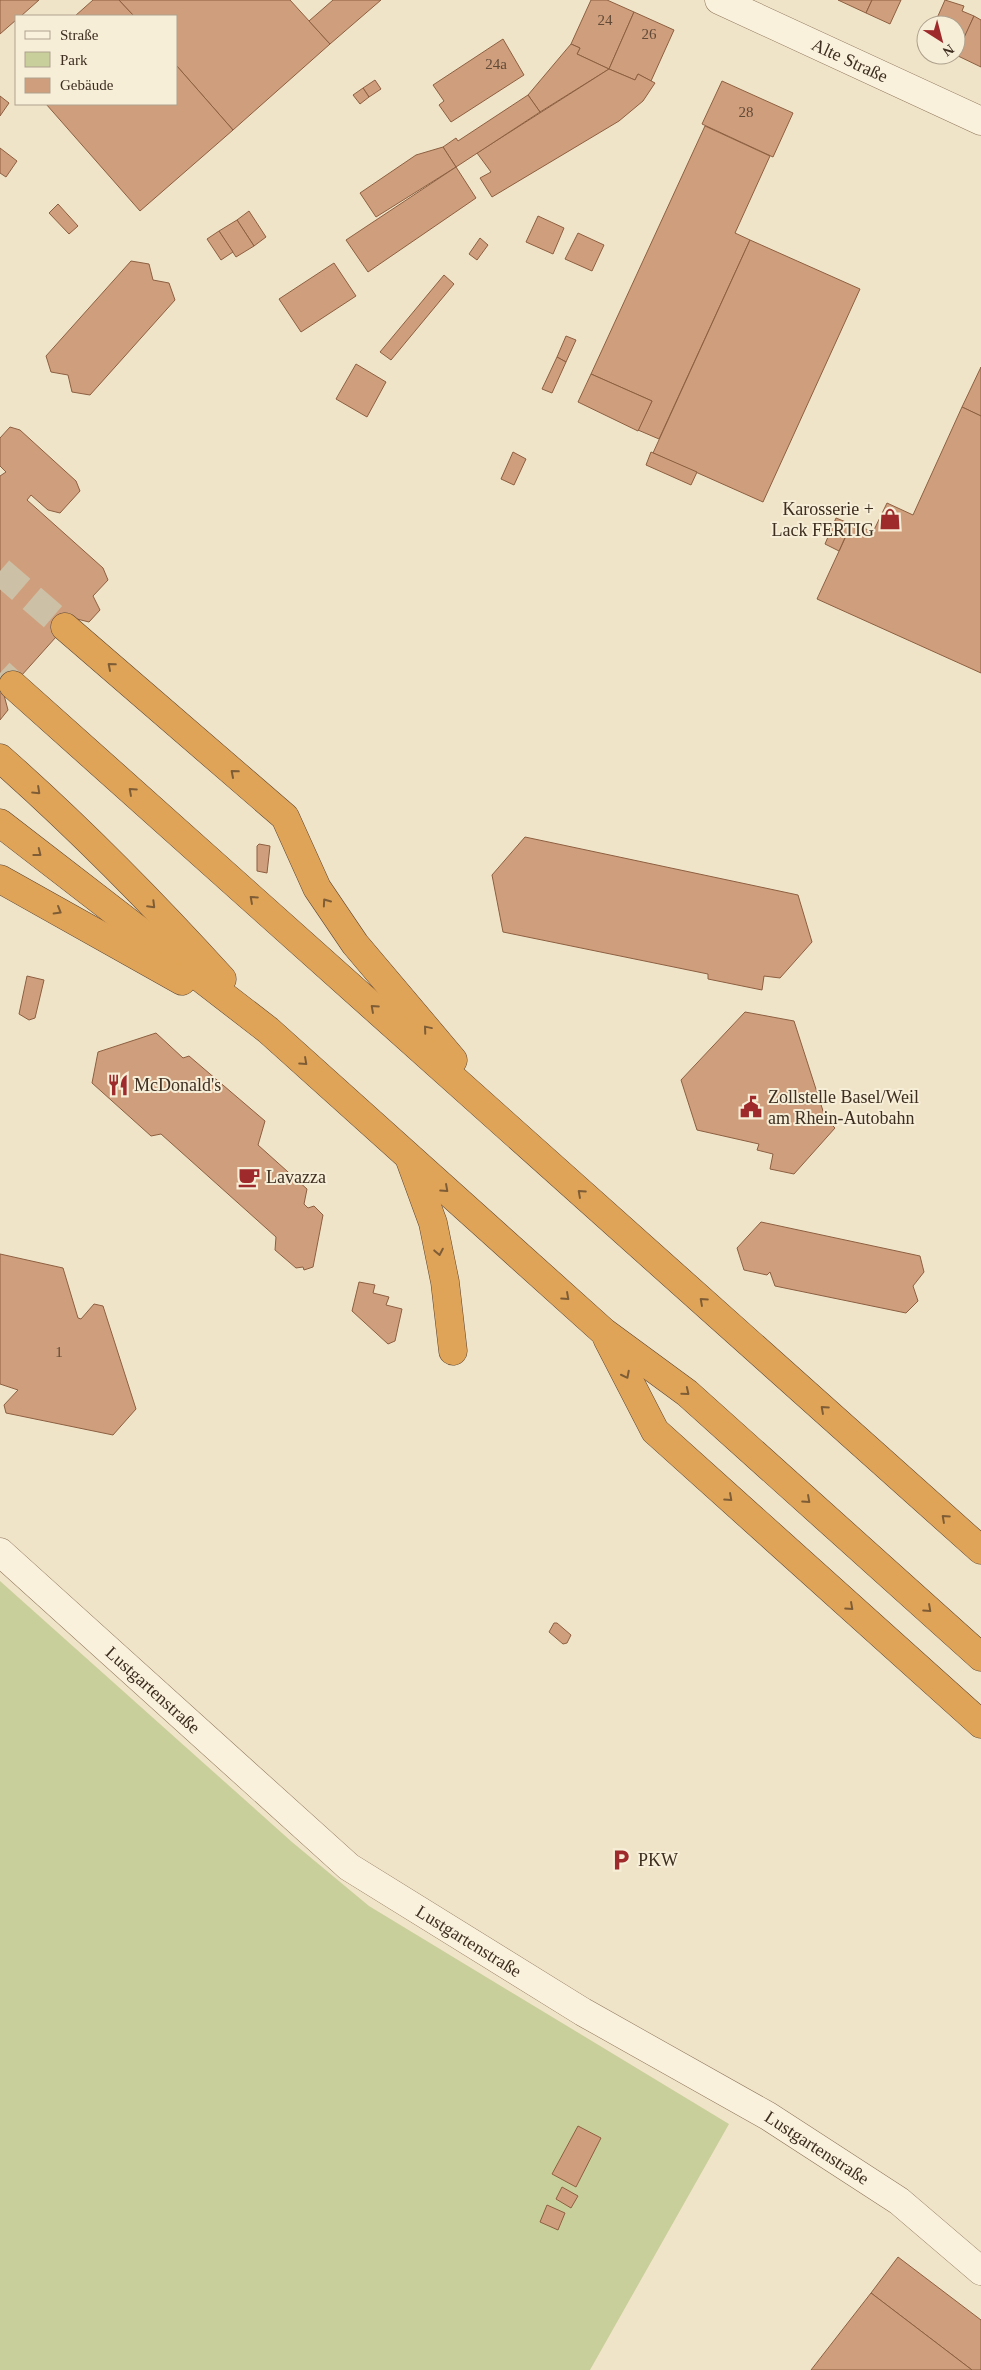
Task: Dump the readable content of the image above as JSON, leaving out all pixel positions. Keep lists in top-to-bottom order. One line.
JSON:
{"streets":{"street":["Alte Straße","Lustgartenstraße"]},"places":{"shop":["Karosserie + Lack FERTIG"],"restaurant":["McDonald's"],"public building":["Zollstelle Basel/Weil am Rhein-Autobahn"],"cafe":["Lavazza"],"parking":["PKW"]},"house_numbers":["24","26","24a","28","1"],"legend":["Straße","Park","Gebäude"],"north":"bottom right"}
